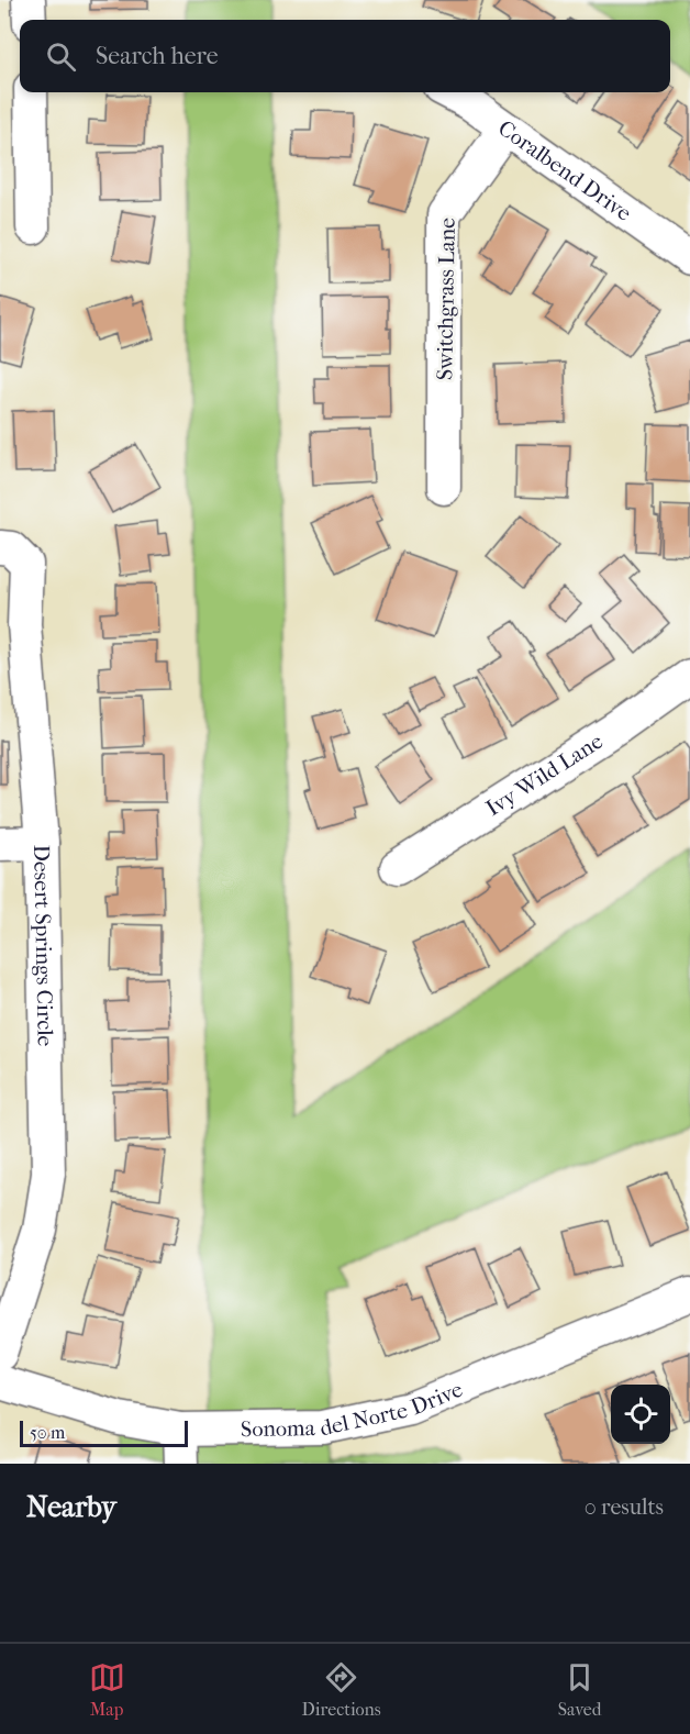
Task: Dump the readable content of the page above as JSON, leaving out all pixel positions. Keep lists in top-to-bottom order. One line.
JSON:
{"streets":{"street":["Coralbend Drive","Switchgrass Lane","Ivy Wild Lane","Desert Springs Circle","Sonoma del Norte Drive"]},"crossings":[["Coralbend Drive","Switchgrass Lane"]],"scale_bar":"50 m","page":{"search":"Search here","scale":"50 m","heading":["Nearby","0 results"],"nav":["Map","Directions","Saved"]}}
